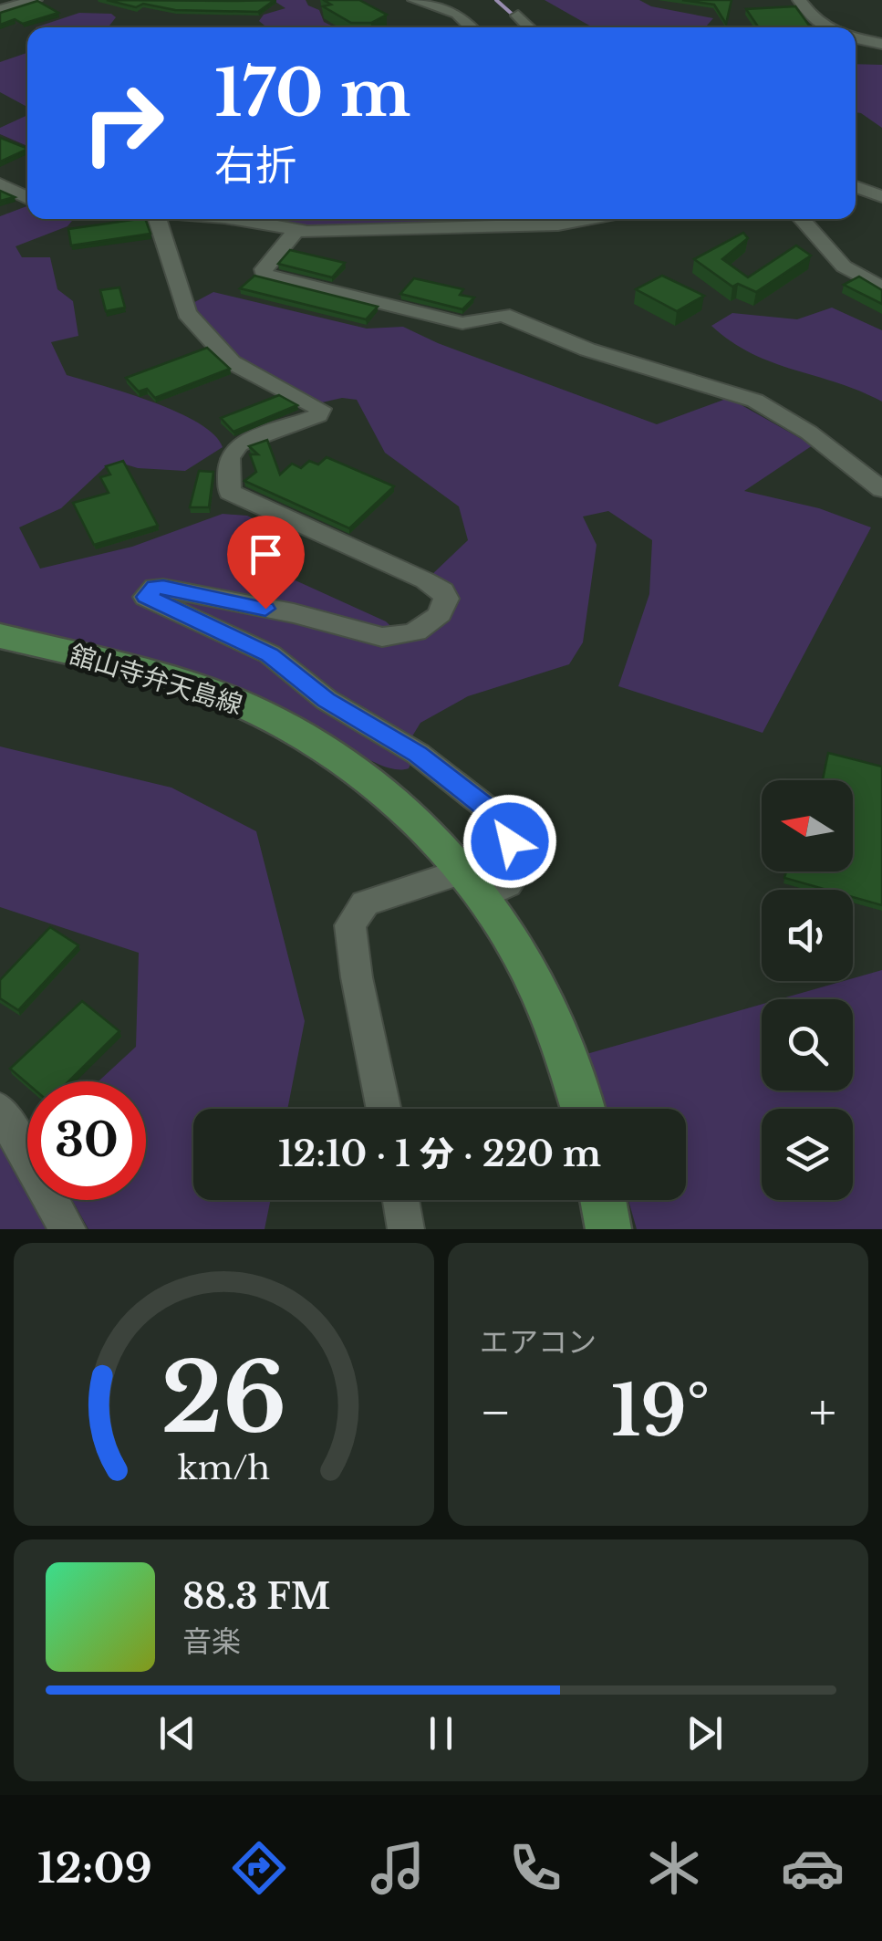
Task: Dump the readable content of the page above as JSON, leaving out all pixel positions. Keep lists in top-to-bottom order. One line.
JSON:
{"streets":{"main road":["舘山寺弁天島線"]},"north":"left","page":{"turn":["170 m","右折"],"limit":"30","trip":"12:10 · 1 分 · 220 m","tile":"エアコン","heat":["−","19°","+"],"song":["88.3 FM","音楽"],"tabs":"12:09","gauge":["26","km/h"]}}
